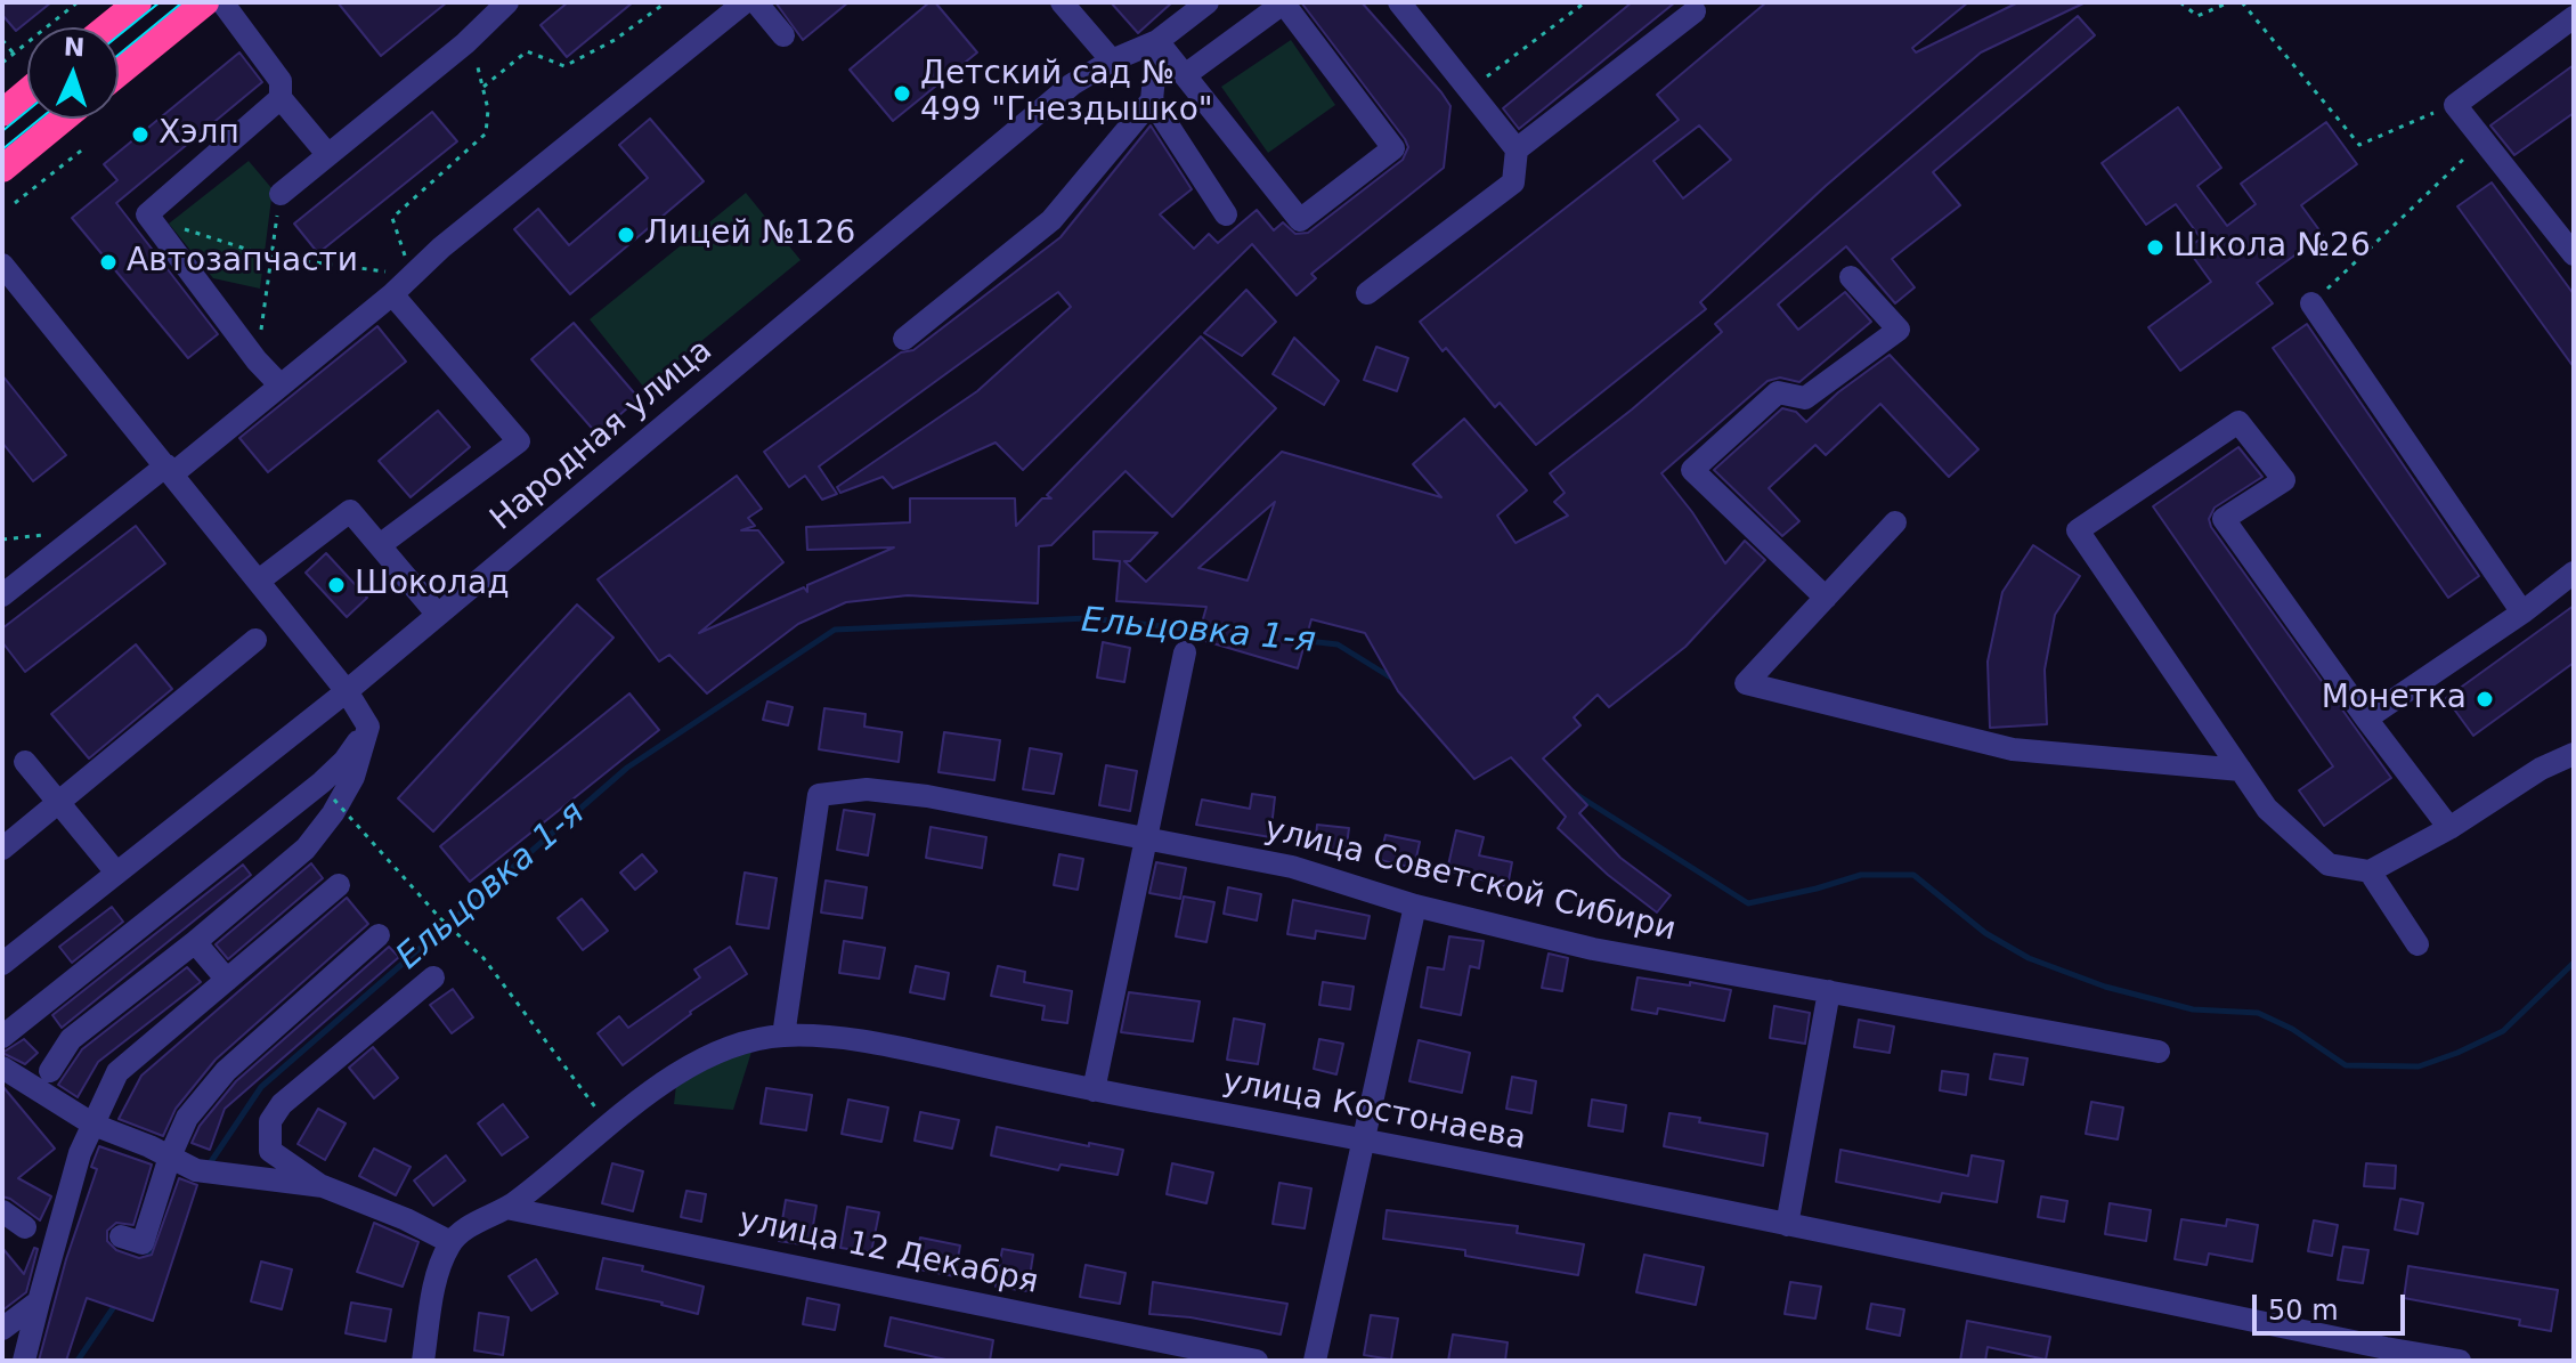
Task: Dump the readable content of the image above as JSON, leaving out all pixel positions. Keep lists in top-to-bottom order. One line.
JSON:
{"streets":{"street":["Народная улица","улица Советской Сибири","улица Костонаева","улица 12 Декабря"]},"crossings":[["улица Советской Сибири","улица Костонаева"],["улица Костонаева","улица 12 Декабря"]],"water":["Ельцовка 1-я"],"places":["Детский сад № 499 \"Гнездышко\"","Хэлп","Лицей №126","Школа №26","Автозапчасти","Шоколад","Монетка"],"scale_bar":"50 m","north":"top"}
